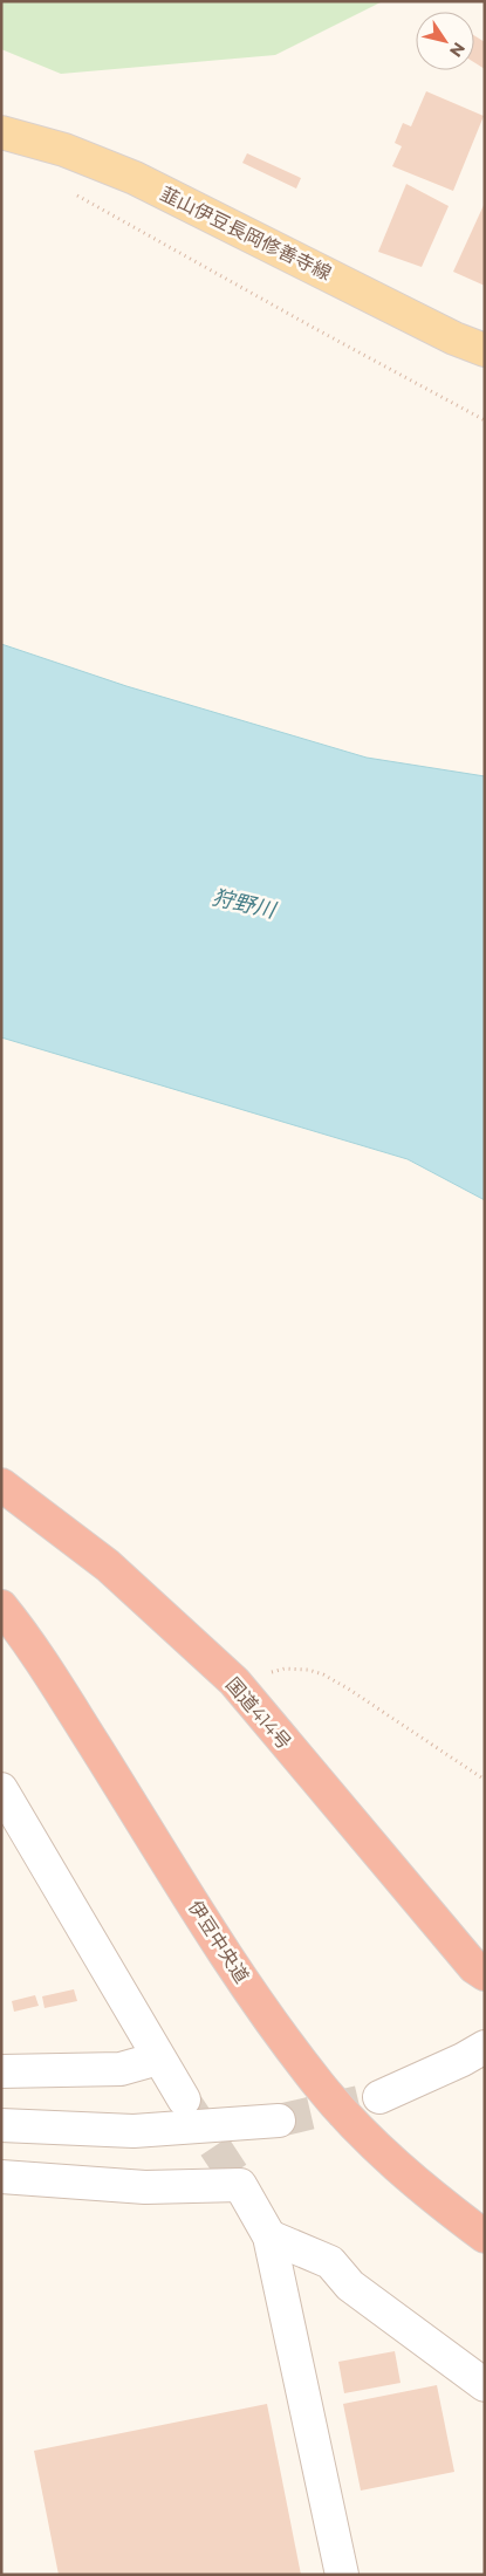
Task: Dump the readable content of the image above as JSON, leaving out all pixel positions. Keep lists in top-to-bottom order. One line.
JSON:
{"streets":{"highway":["国道414号","伊豆中央道"],"main road":["韮山伊豆長岡修善寺線"]},"water":["狩野川"],"north":"bottom right"}
